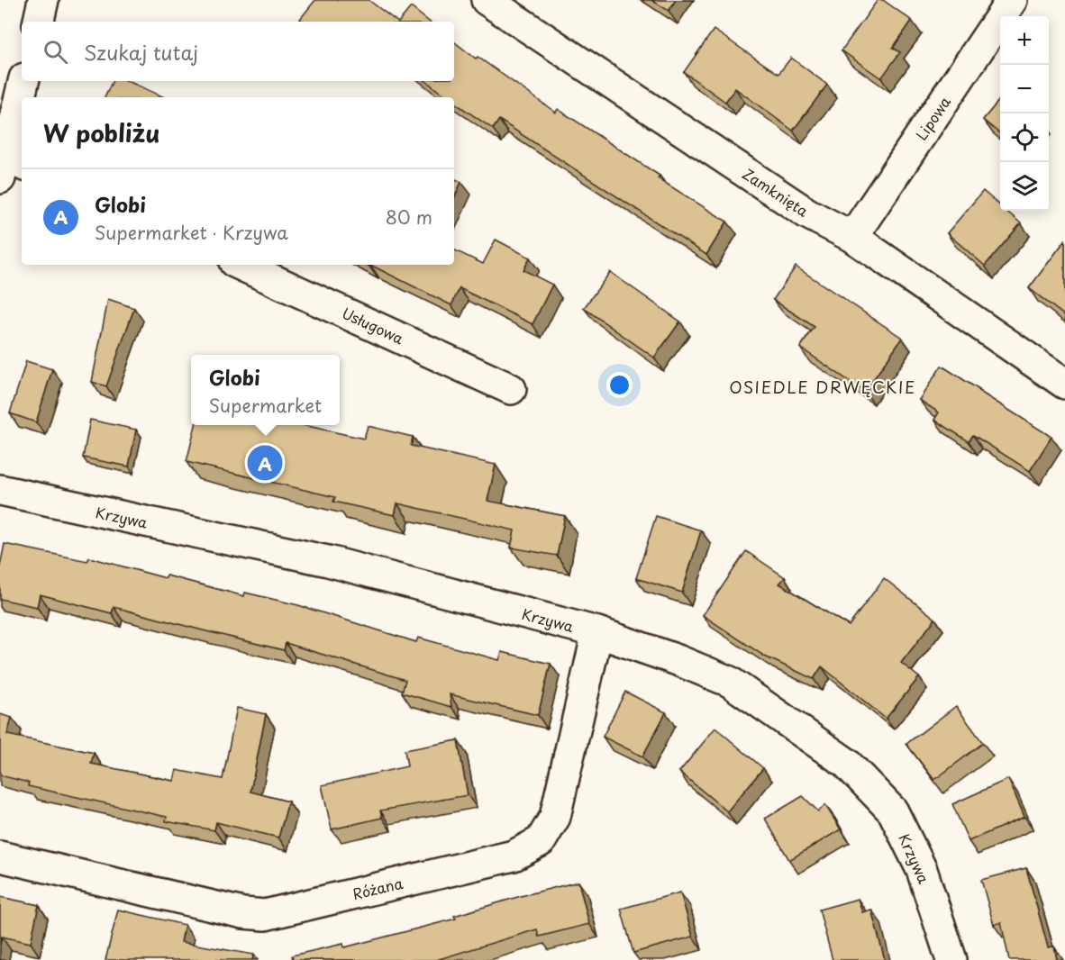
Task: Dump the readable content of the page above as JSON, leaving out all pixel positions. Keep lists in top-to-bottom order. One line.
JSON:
{"streets":{"street":["Lipowa","Zamknięta","Usługowa","Krzywa","Różana"]},"crossings":[["Lipowa","Zamknięta"],["Krzywa","Różana"]],"districts":["OSIEDLE DRWĘCKIE"],"page":{"map_buttons":["+","−"],"search":"Szukaj tutaj","heading":"W pobliżu","list":[{"mark":"A","name":"Globi","note":"Supermarket · Krzywa","value":"80 m"}],"popup":["Globi","Supermarket"],"pins":"A"}}
